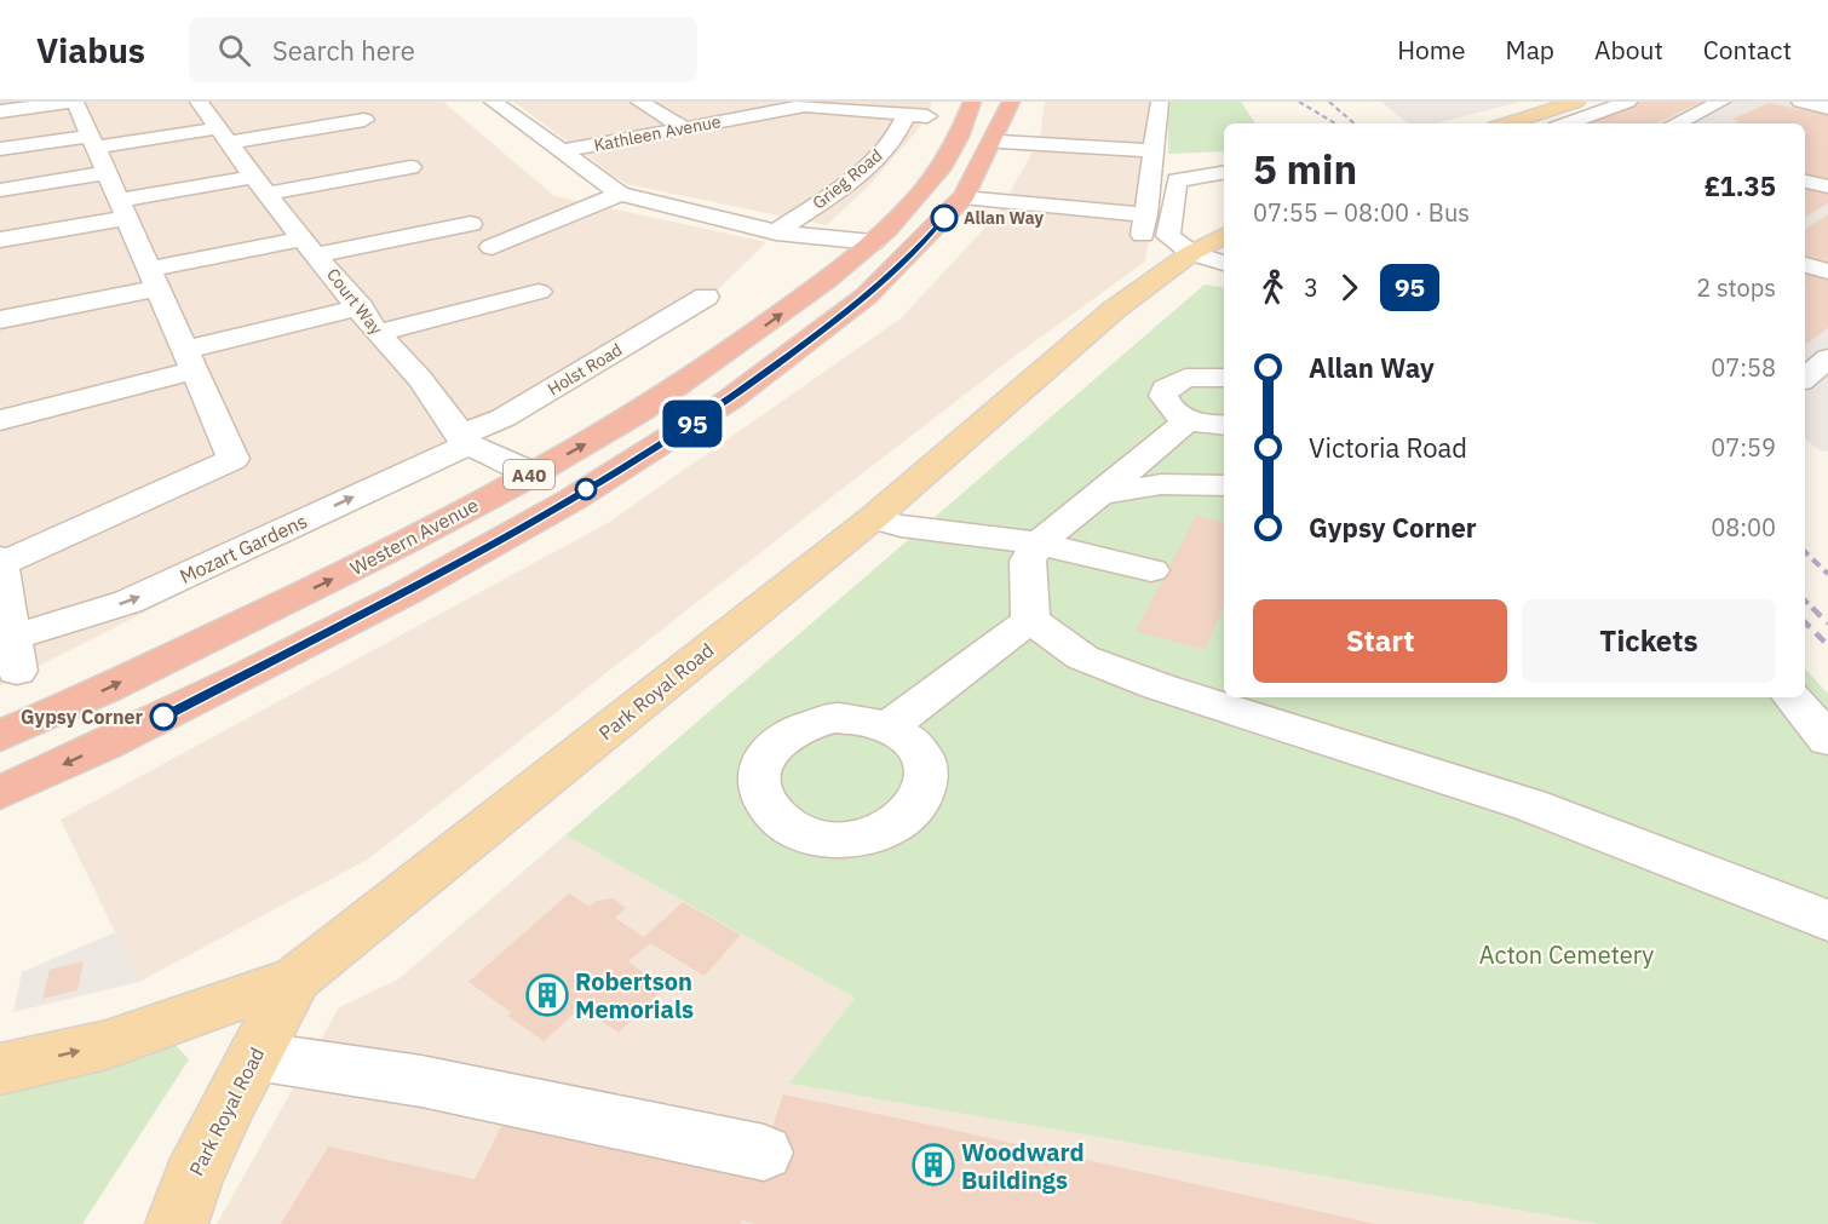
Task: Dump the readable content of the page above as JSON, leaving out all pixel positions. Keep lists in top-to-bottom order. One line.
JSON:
{"streets":{"highway":["A40","Western Avenue"],"main road":["Park Royal Road"],"street":["Kathleen Avenue","Grieg Road","Court Way","Holst Road","Mozart Gardens"]},"crossings":[["Kathleen Avenue","Grieg Road"],["Court Way","Holst Road"],["Court Way","Mozart Gardens"],["Holst Road","Mozart Gardens"]],"parks":["Acton Cemetery"],"places":{"other":["Allan Way","Gypsy Corner"],"building":["Robertson Memorials","Woodward Buildings"]},"lines":["bus line 95"],"page":{"header":"Viabus","search":"Search here","nav":["Home","Map","About","Contact"],"on_map":"95","heading":["5 min","07:55 – 08:00 · Bus","£1.35"],"legs":["3","95","2 stops"],"list":[{"name":"Allan Way","value":"07:58"},{"name":"Victoria Road","value":"07:59"},{"name":"Gypsy Corner","value":"08:00"}],"buttons":["Start","Tickets"]}}
